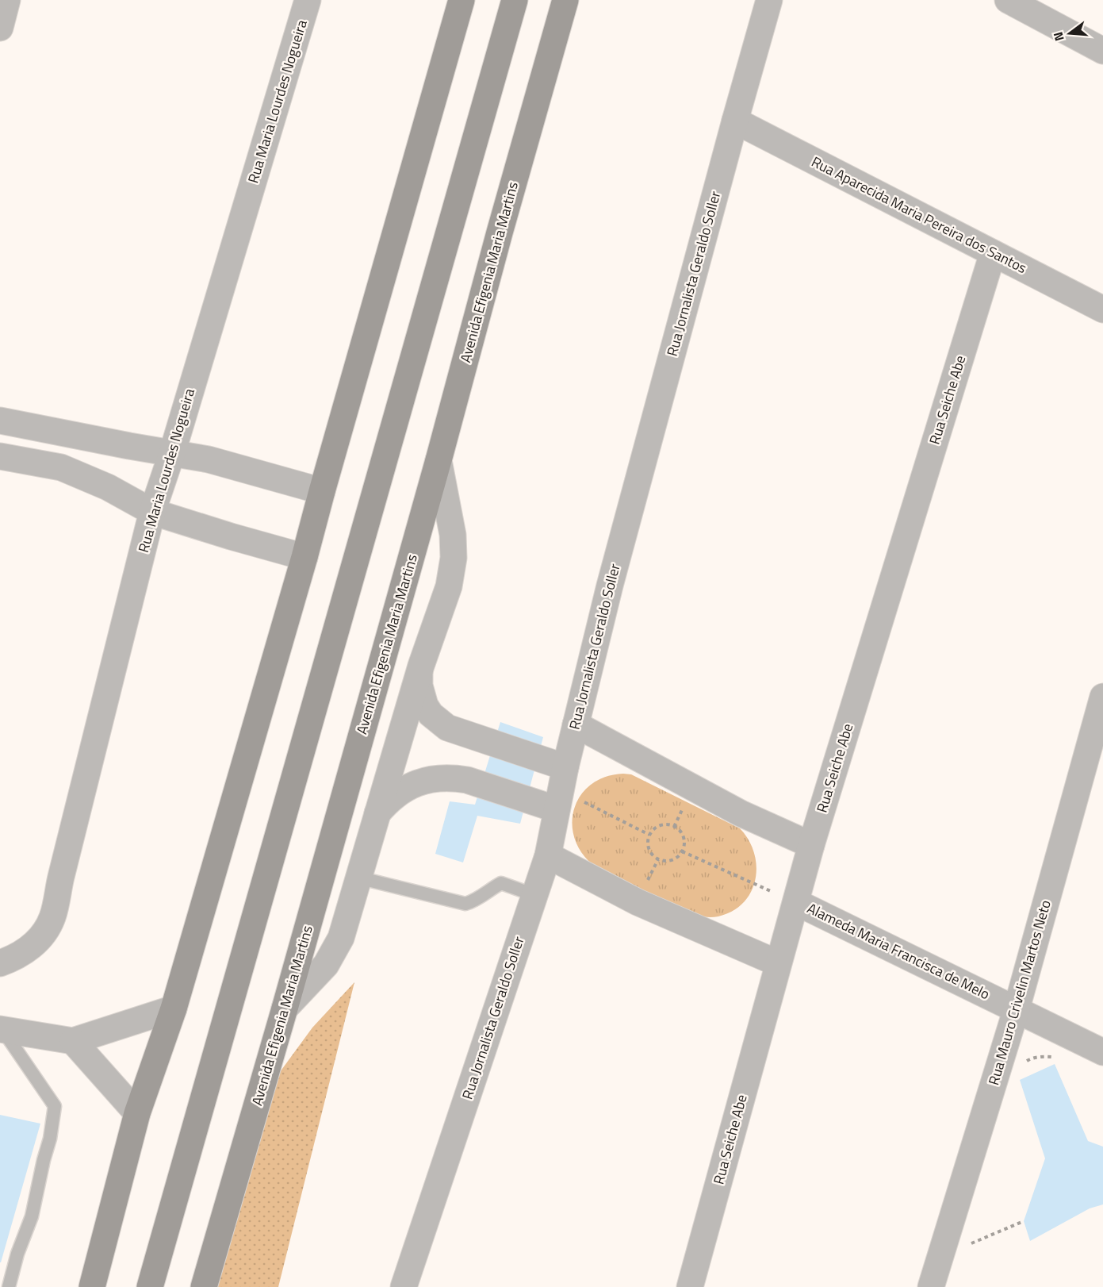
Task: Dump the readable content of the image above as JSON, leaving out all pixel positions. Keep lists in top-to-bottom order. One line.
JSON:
{"streets":{"main road":["Avenida Efigenia Maria Martins"],"street":["Rua Maria Lourdes Nogueira","Rua Aparecida Maria Pereira dos Santos","Rua Jornalista Geraldo Soller","Rua Seiche Abe","Alameda Maria Francisca de Melo","Rua Mauro Crivelin Martos Neto"]},"crossings":[["Rua Aparecida Maria Pereira dos Santos","Rua Jornalista Geraldo Soller"],["Rua Aparecida Maria Pereira dos Santos","Rua Seiche Abe"],["Rua Seiche Abe","Alameda Maria Francisca de Melo"],["Alameda Maria Francisca de Melo","Rua Mauro Crivelin Martos Neto"]],"north":"left"}
